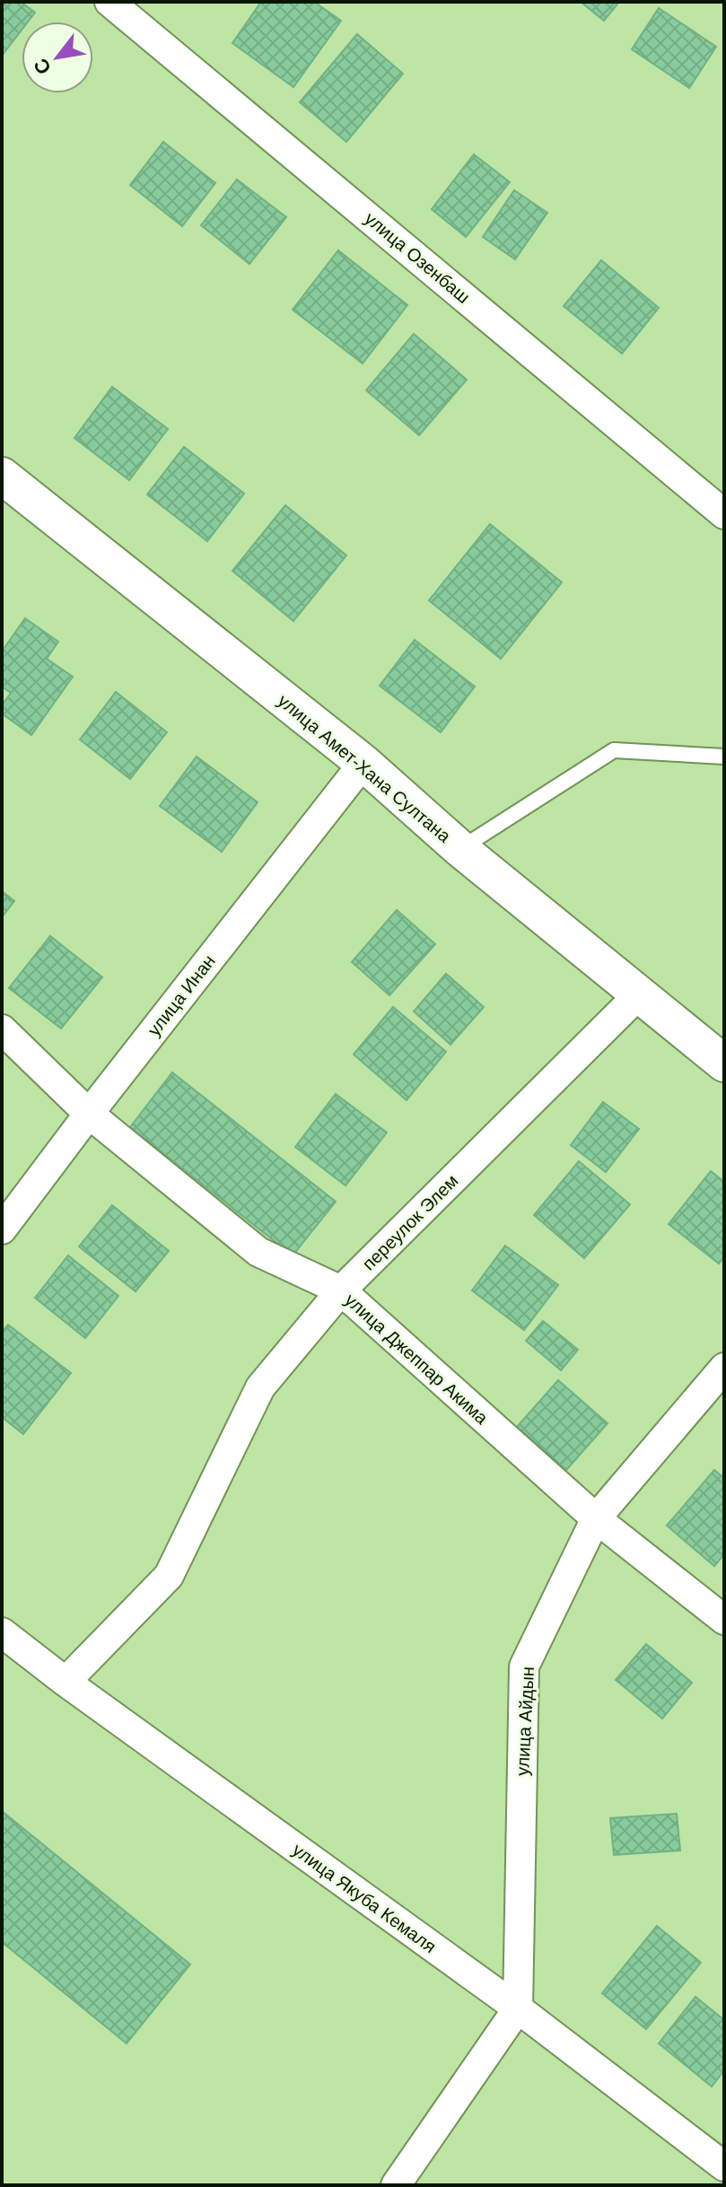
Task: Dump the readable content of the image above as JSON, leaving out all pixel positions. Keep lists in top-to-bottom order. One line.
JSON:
{"streets":{"street":["улица Озенбаш","улица Амет-Хана Султана","улица Инан","переулок Элем","улица Джеппар Акима","улица Айдын","улица Якуба Кемаля"]},"crossings":[["улица Амет-Хана Султана","улица Инан"],["улица Амет-Хана Султана","переулок Элем"],["улица Инан","улица Джеппар Акима"],["переулок Элем","улица Джеппар Акима"],["переулок Элем","улица Якуба Кемаля"],["улица Джеппар Акима","улица Айдын"],["улица Айдын","улица Якуба Кемаля"]],"north":"bottom left"}
